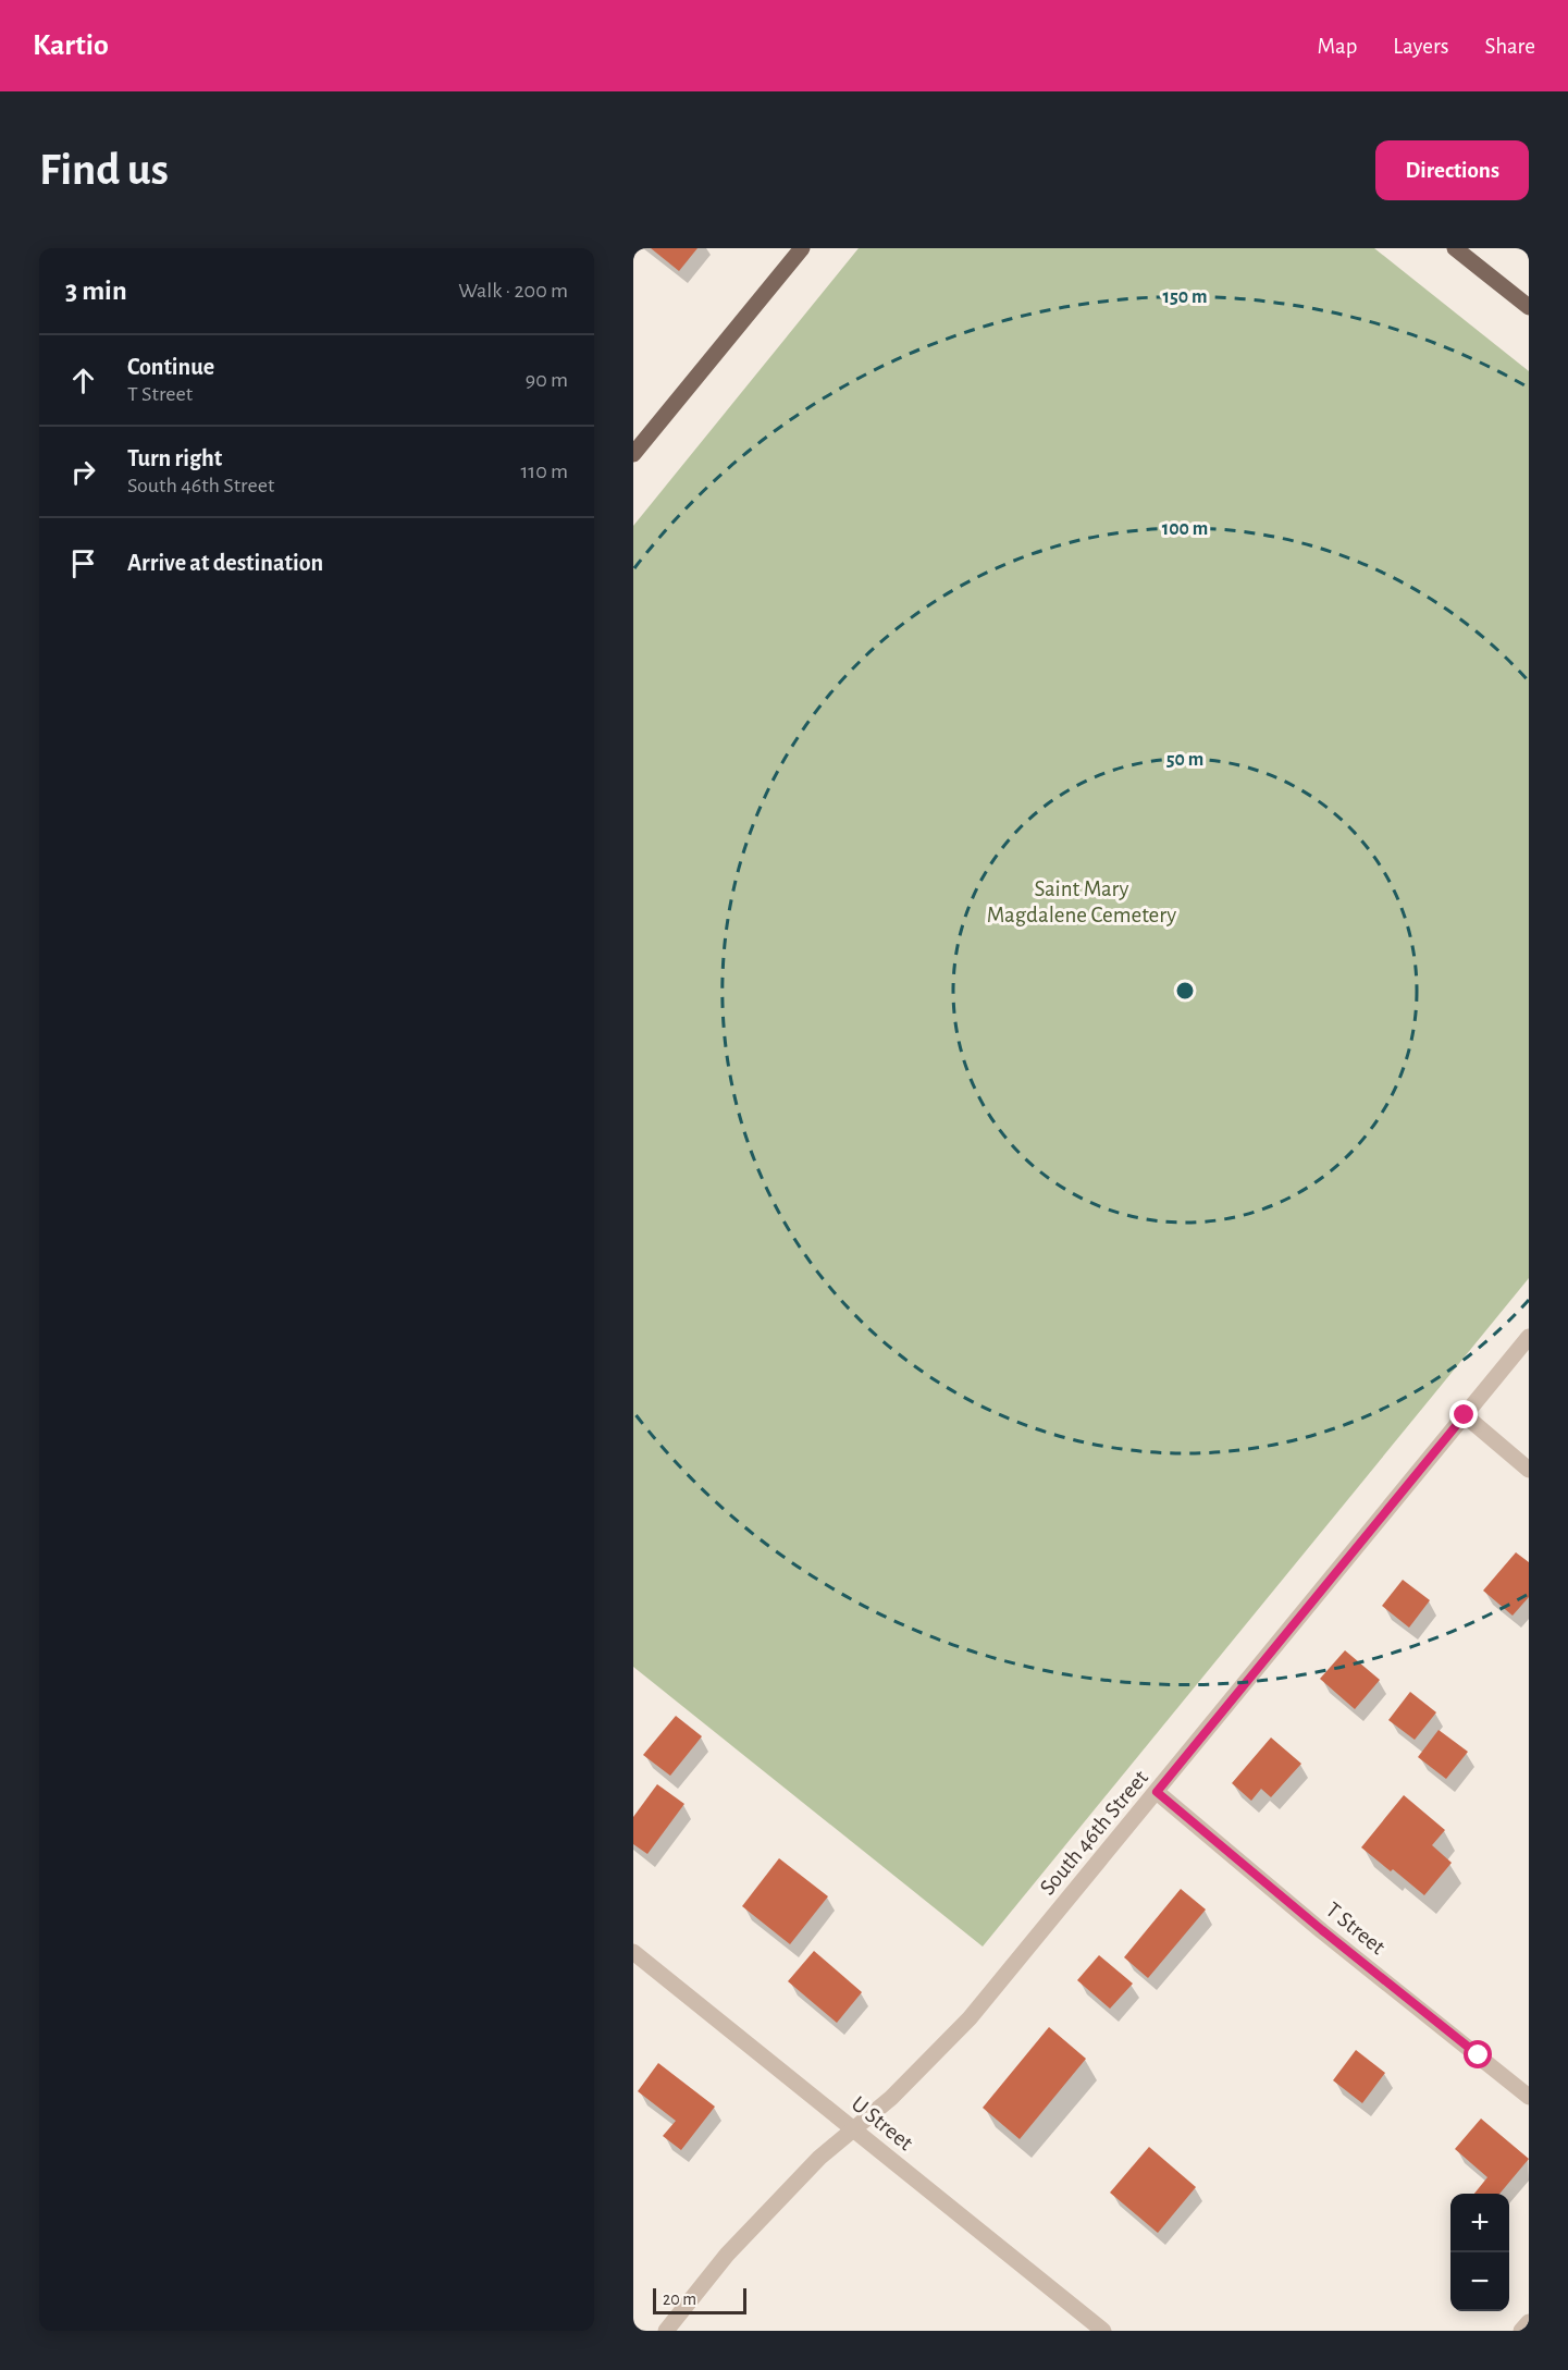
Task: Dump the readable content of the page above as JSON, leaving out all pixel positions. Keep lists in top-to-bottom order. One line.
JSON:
{"streets":{"street":["South 46th Street","T Street","U Street"]},"crossings":[["South 46th Street","T Street"],["South 46th Street","U Street"]],"parks":["Saint Mary Magdalene Cemetery"],"scale_bar":"20 m","page":{"header":"Kartio","nav":["Map","Layers","Share"],"buttons":"Directions","title":"Find us","heading":["3 min","Walk · 200 m"],"list":[["Continue","T Street","90 m"],["Turn right","South 46th Street","110 m"],"Arrive at destination"],"map_buttons":["+","−"],"scale":"20 m"},"rings":["150 m","100 m","50 m"]}
